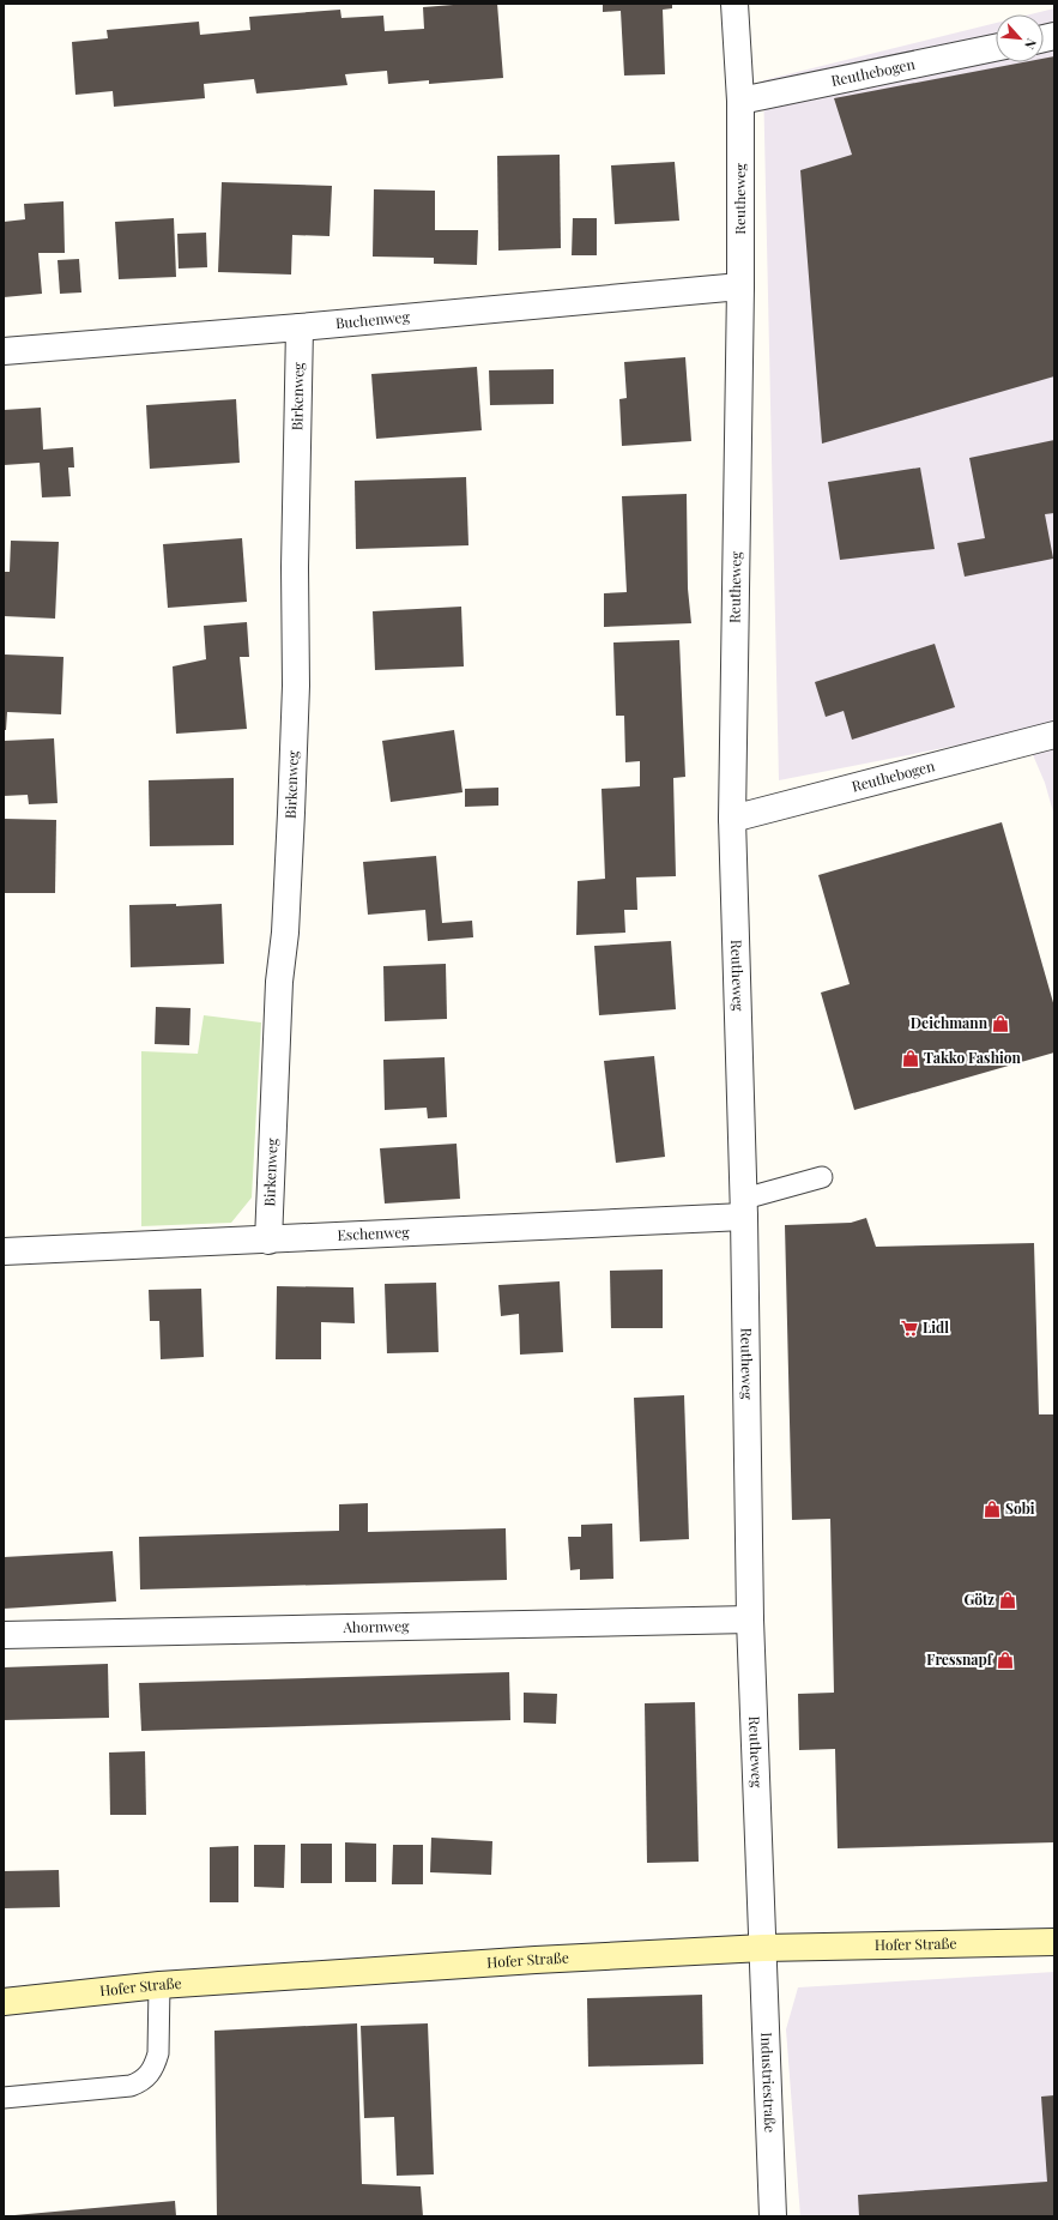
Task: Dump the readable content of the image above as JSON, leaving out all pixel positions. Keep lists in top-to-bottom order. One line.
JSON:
{"streets":{"street":["Reuthebogen","Reutheweg","Buchenweg","Birkenweg","Eschenweg","Ahornweg","Hofer Straße","Industriestraße"]},"crossings":[["Reuthebogen","Reutheweg"],["Reutheweg","Buchenweg"],["Reutheweg","Eschenweg"],["Reutheweg","Ahornweg"],["Reutheweg","Hofer Straße"],["Reutheweg","Industriestraße"],["Buchenweg","Birkenweg"],["Birkenweg","Eschenweg"],["Hofer Straße","Industriestraße"]],"places":{"shop":["Deichmann","Takko Fashion","Sobi","Götz","Fressnapf"],"supermarket":["Lidl"]},"north":"bottom right"}
